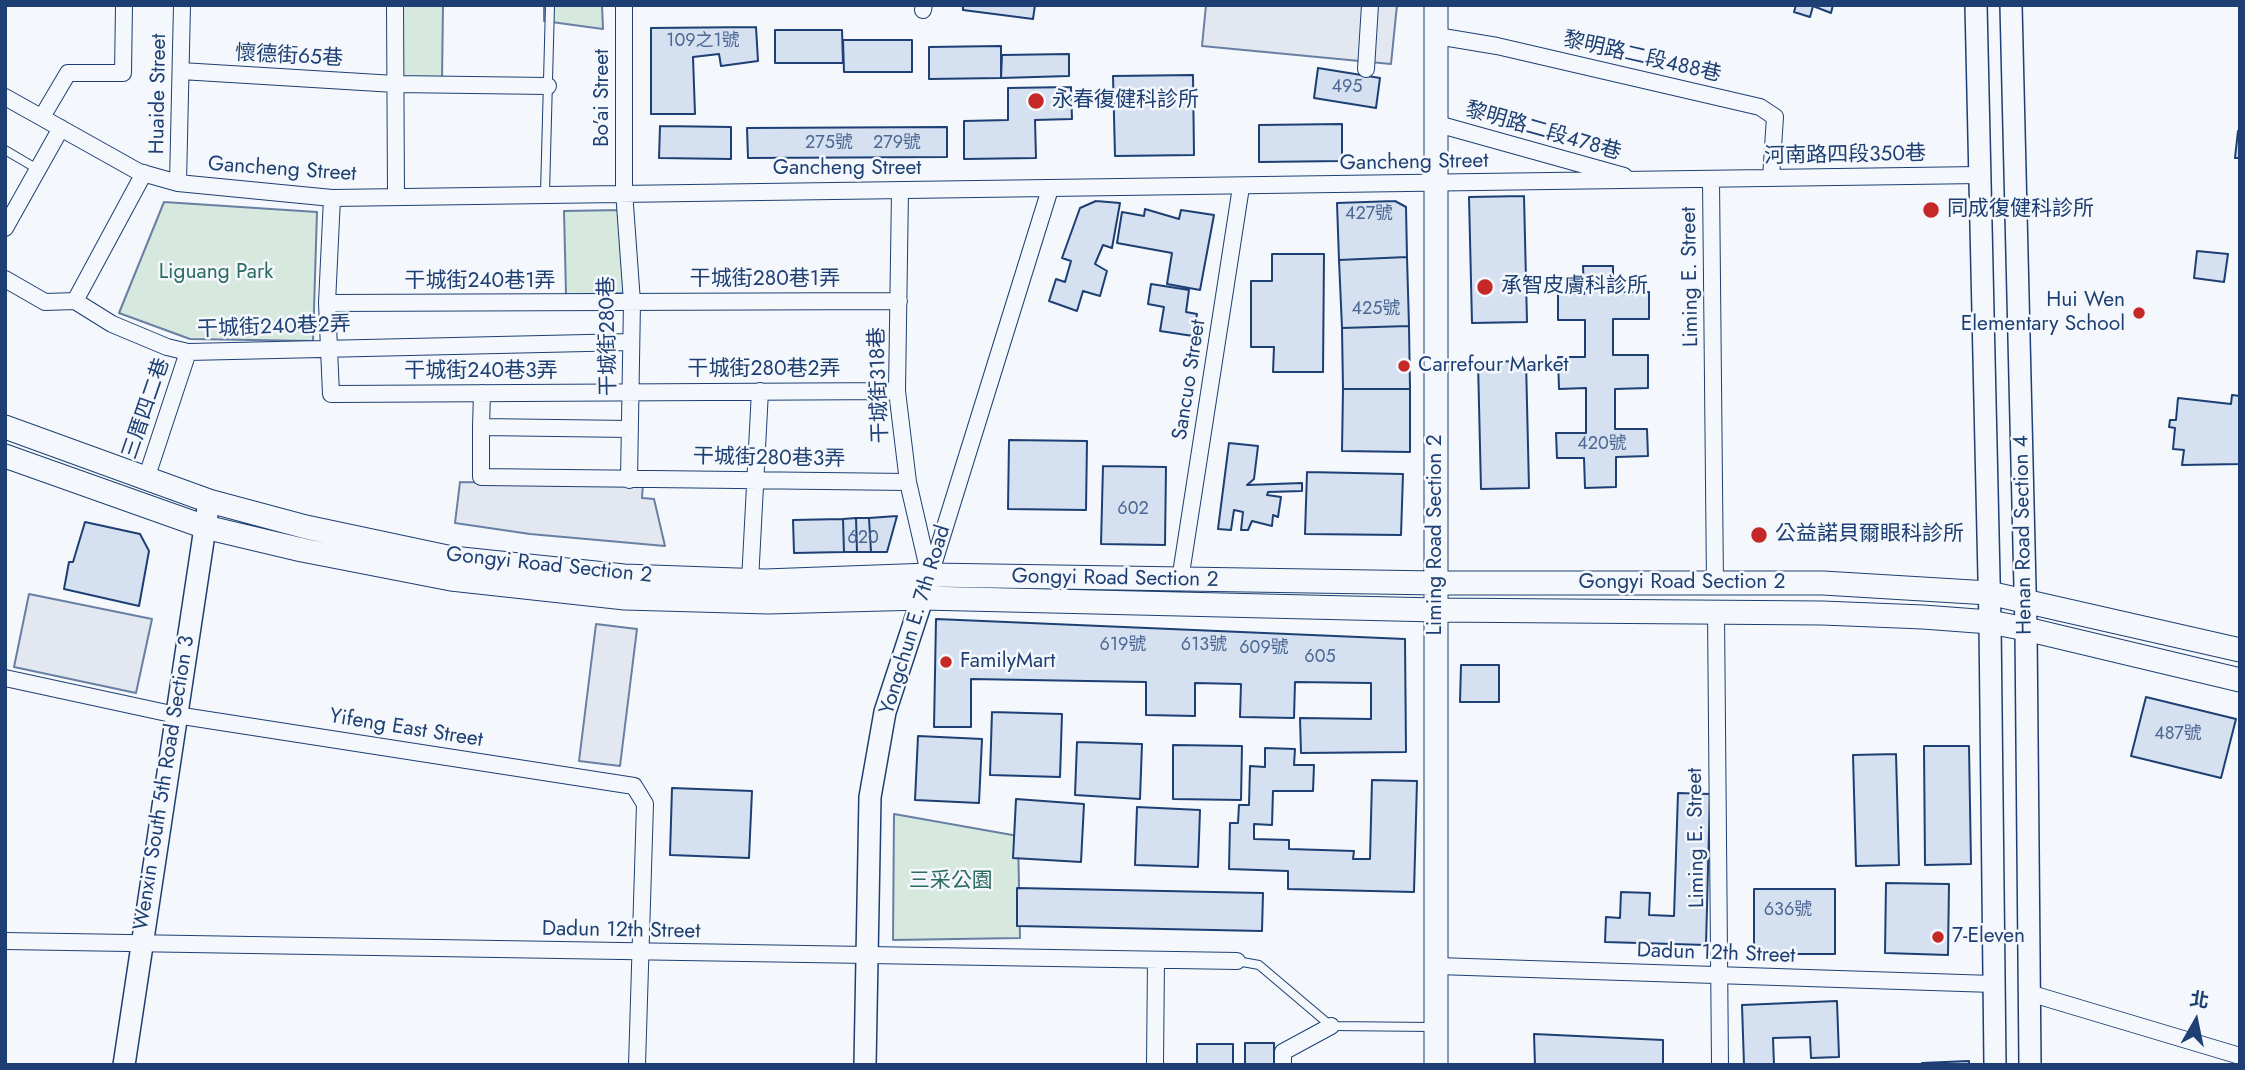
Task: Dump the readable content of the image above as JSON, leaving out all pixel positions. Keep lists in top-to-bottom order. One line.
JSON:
{"streets":{"main road":["Liming Road Section 2","Gongyi Road Section 2"],"street":["懷德街65巷","黎明路二段488巷","Huaide Street","Bo’ai Street","黎明路二段478巷","河南路四段350巷","Gancheng Street","Liming E. Street","干城街280巷1弄","干城街240巷1弄","干城街240巷2弄","干城街280巷","干城街280巷2弄","干城街240巷3弄","Sancuo Street","干城街318巷","三厝四二巷","干城街280巷3弄","Henan Road Section 4","Yongchun E. 7th Road","Yifeng East Street","Wenxin South 5th Road Section 3","Dadun 12th Street"]},"crossings":[["懷德街65巷","Huaide Street"],["黎明路二段488巷","河南路四段350巷"],["黎明路二段488巷","Liming Road Section 2"],["Huaide Street","Gancheng Street"],["Bo’ai Street","Gancheng Street"],["Bo’ai Street","干城街280巷"],["黎明路二段478巷","Gancheng Street"],["黎明路二段478巷","Liming Road Section 2"],["河南路四段350巷","Gancheng Street"],["河南路四段350巷","Liming E. Street"],["河南路四段350巷","Henan Road Section 4"],["Gancheng Street","Liming E. Street"],["Gancheng Street","干城街280巷"],["Gancheng Street","Sancuo Street"],["Gancheng Street","干城街318巷"],["Gancheng Street","Liming Road Section 2"],["Gancheng Street","Yongchun E. 7th Road"],["Liming E. Street","Gongyi Road Section 2"],["Liming E. Street","Dadun 12th Street"],["干城街280巷1弄","干城街240巷1弄"],["干城街280巷1弄","干城街280巷"],["干城街280巷1弄","干城街318巷"],["干城街240巷1弄","干城街280巷"],["干城街240巷2弄","干城街280巷"],["干城街240巷2弄","干城街240巷3弄"],["干城街240巷2弄","三厝四二巷"],["干城街280巷","干城街280巷2弄"],["干城街280巷","干城街240巷3弄"],["干城街280巷","干城街280巷3弄"],["干城街280巷2弄","干城街240巷3弄"],["干城街280巷2弄","干城街318巷"],["Sancuo Street","Gongyi Road Section 2"],["干城街318巷","干城街280巷3弄"],["干城街318巷","Gongyi Road Section 2"],["干城街318巷","Yongchun E. 7th Road"],["三厝四二巷","Gongyi Road Section 2"],["Liming Road Section 2","Gongyi Road Section 2"],["Liming Road Section 2","Dadun 12th Street"],["Henan Road Section 4","Gongyi Road Section 2"],["Henan Road Section 4","Dadun 12th Street"],["Gongyi Road Section 2","Yongchun E. 7th Road"],["Gongyi Road Section 2","Wenxin South 5th Road Section 3"],["Yongchun E. 7th Road","Dadun 12th Street"],["Yifeng East Street","Wenxin South 5th Road Section 3"],["Yifeng East Street","Dadun 12th Street"],["Wenxin South 5th Road Section 3","Dadun 12th Street"]],"parks":["Liguang Park","三采公園"],"places":["永春復健科診所","同成復健科診所","承智皮膚科診所","Hui Wen Elementary School","Carrefour Market","公益諾貝爾眼科診所","FamilyMart","7-Eleven"],"house_numbers":["109之1號","495","275號","279號","427號","425號","420號","602","620","619號","613號","609號","605","487號","636號"],"north":"top"}
